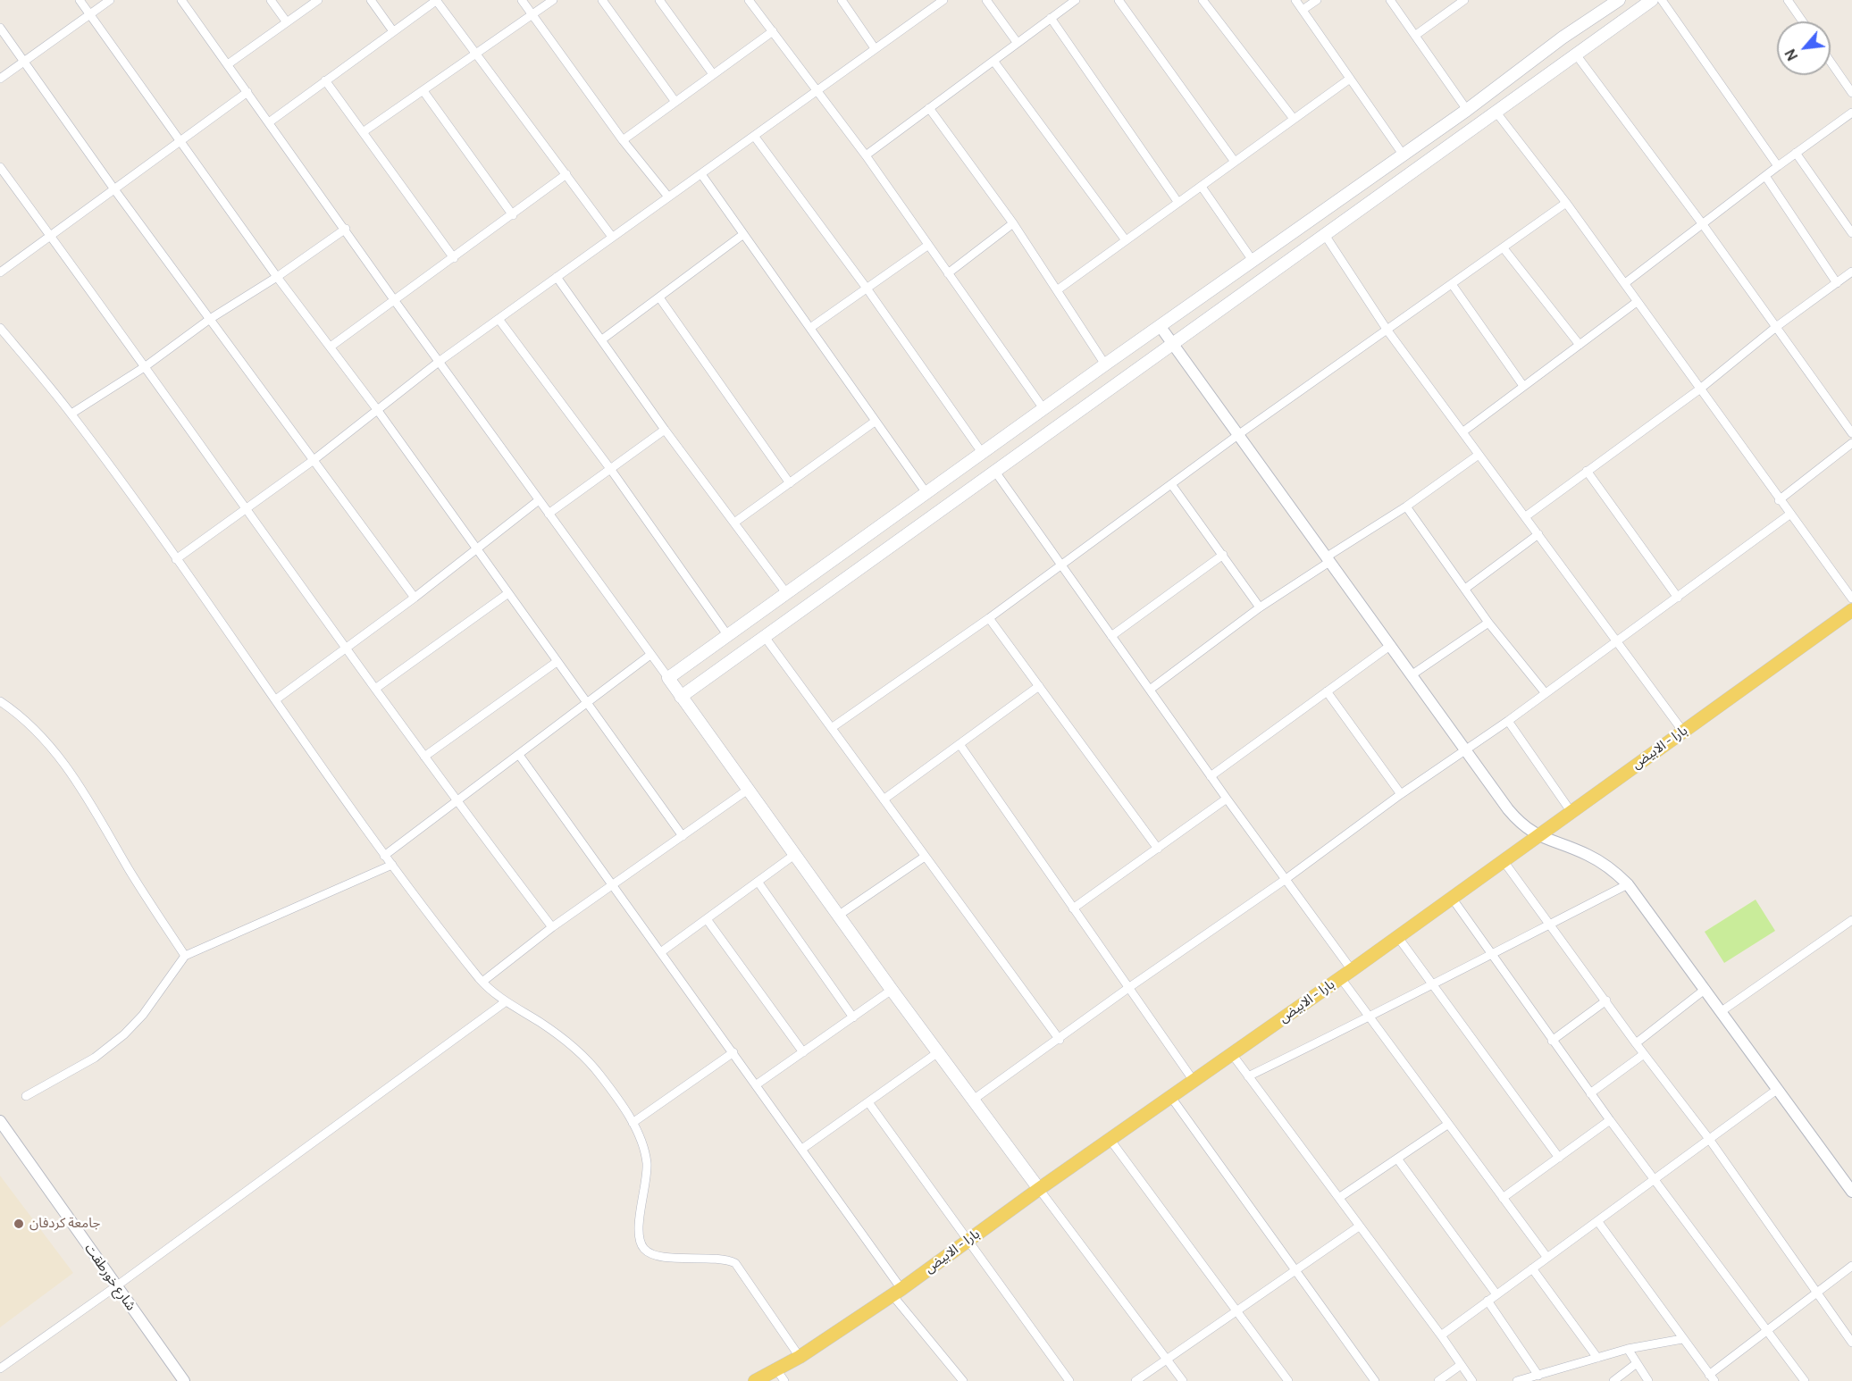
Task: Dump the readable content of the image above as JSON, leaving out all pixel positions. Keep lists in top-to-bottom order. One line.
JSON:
{"streets":{"main road":["بارا - الابيض"],"street":["شارع خورطقت"]},"places":["جامعة كردفان"],"north":"bottom left"}
